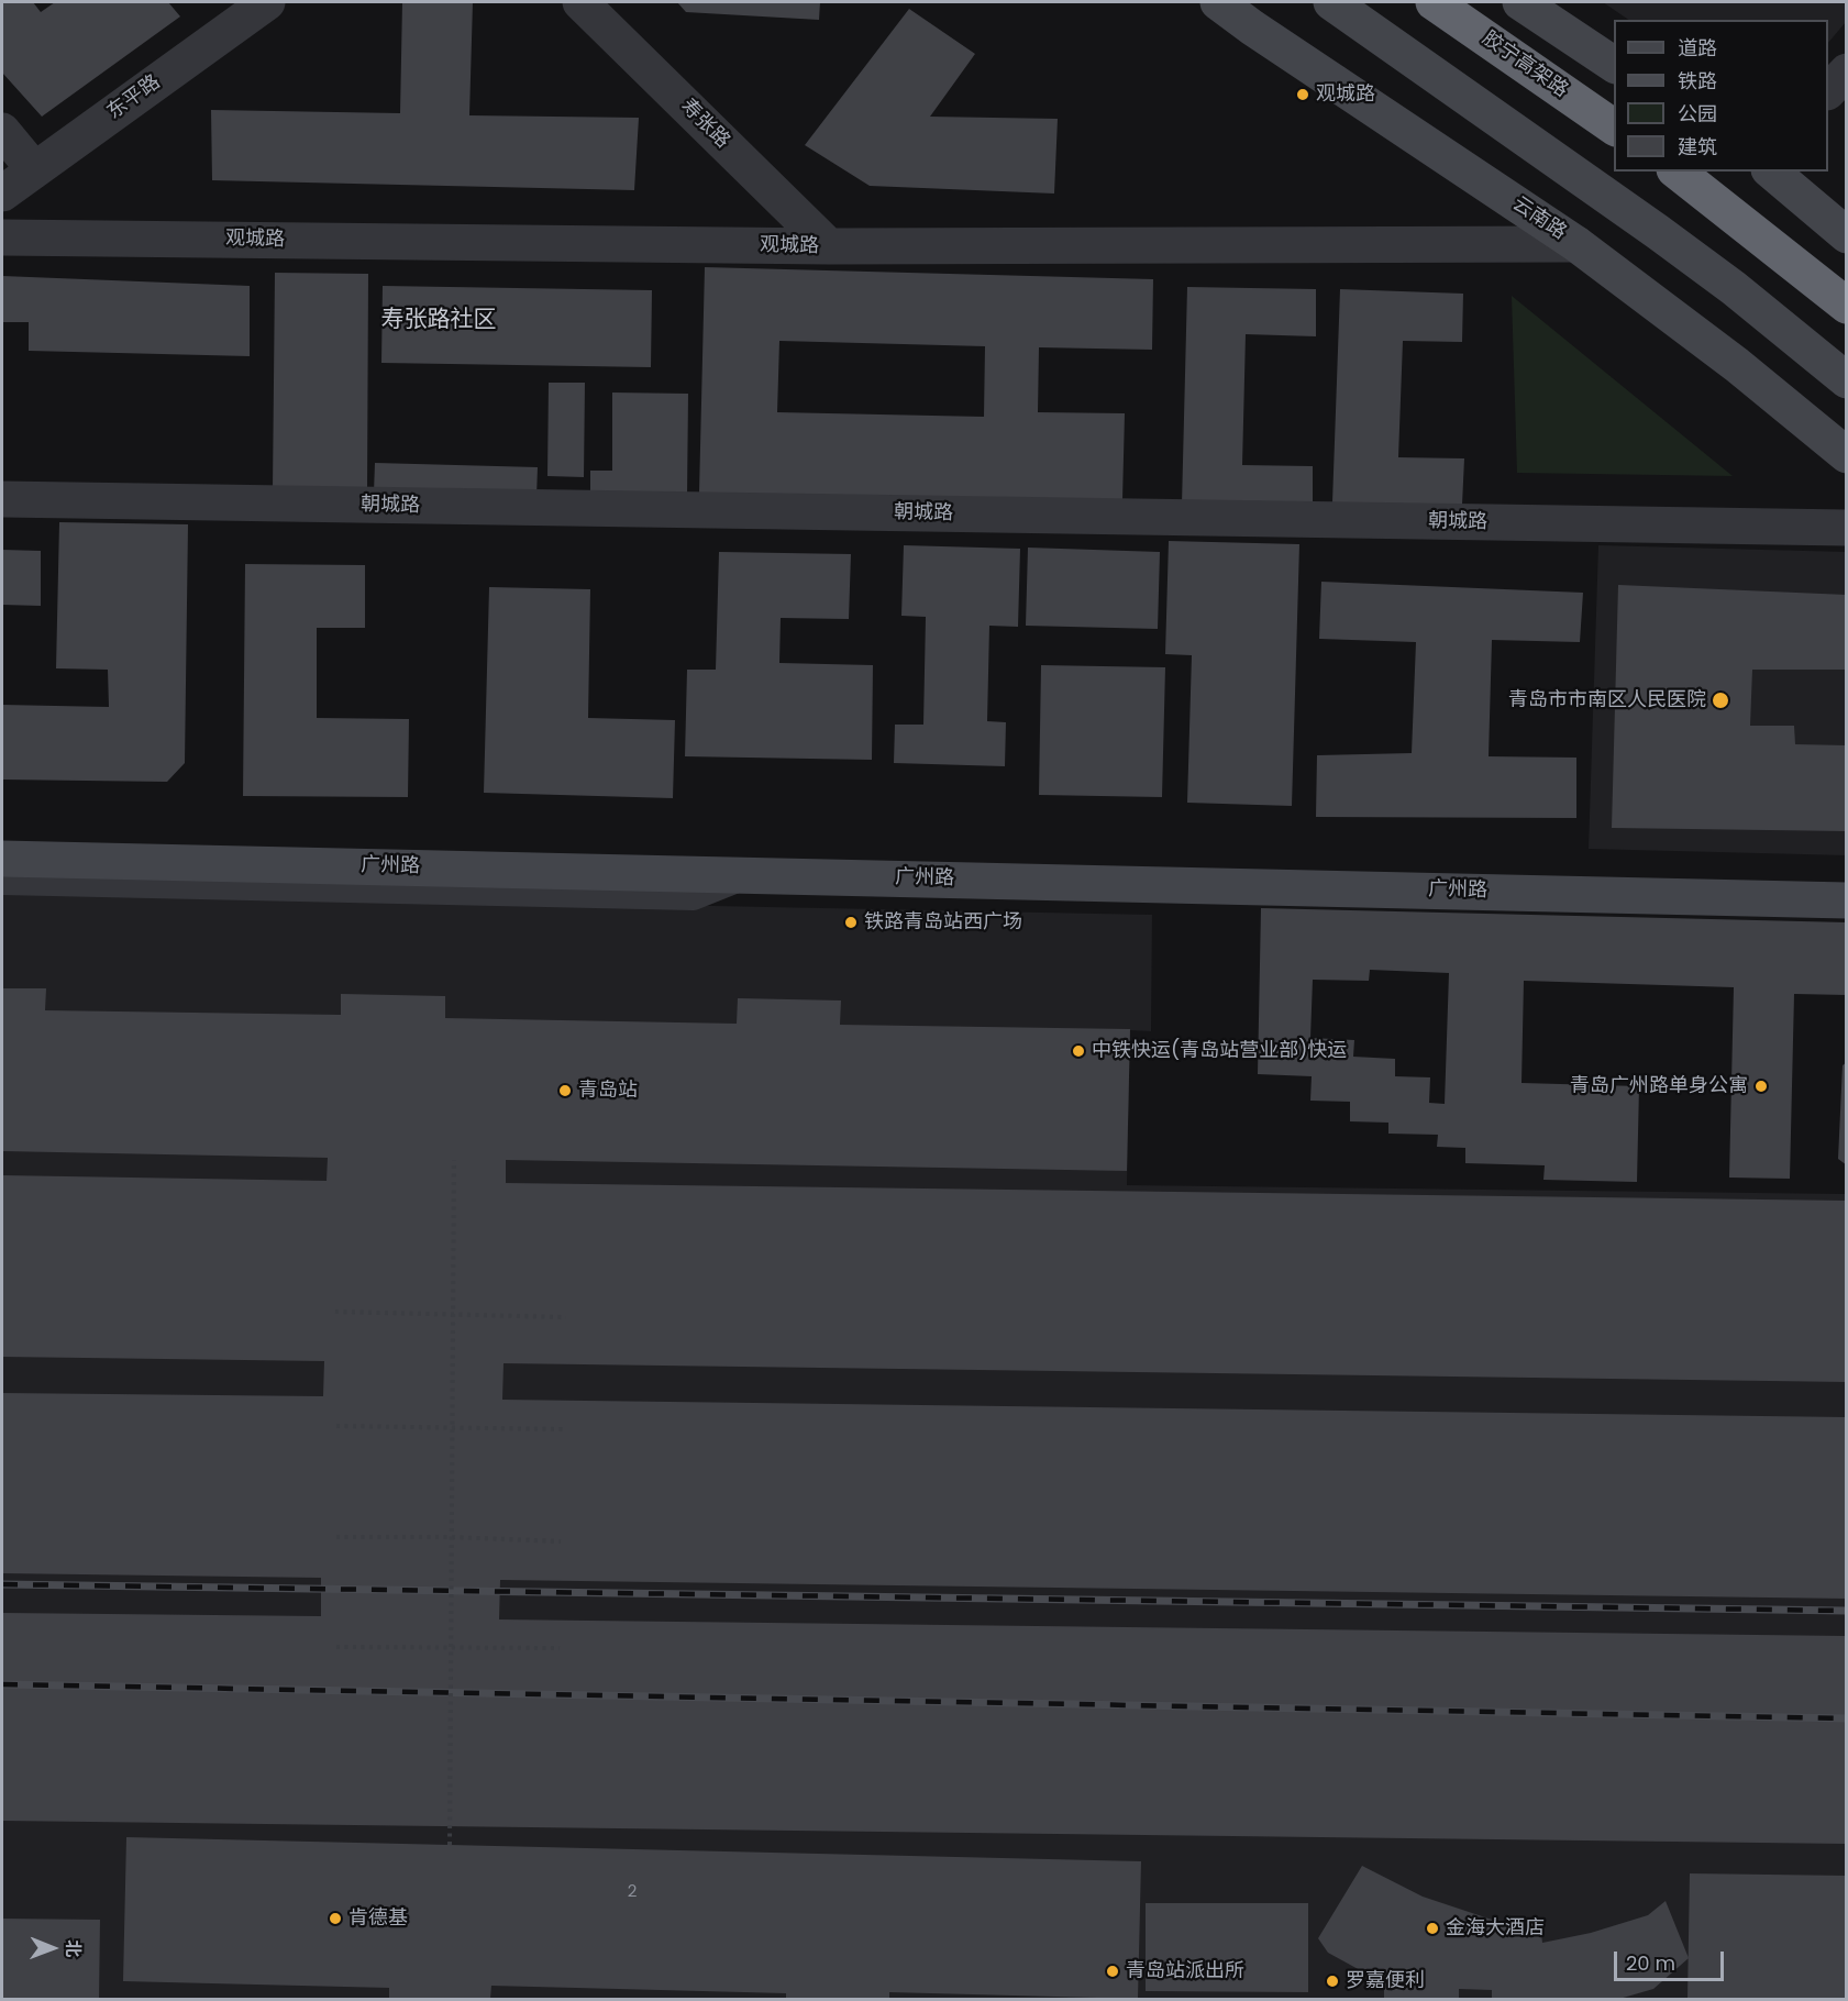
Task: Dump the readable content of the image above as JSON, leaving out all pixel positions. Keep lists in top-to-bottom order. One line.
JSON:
{"streets":{"highway":["胶宁高架路"],"street":["东平路","寿张路","云南路","观城路","朝城路","广州路"]},"crossings":[["寿张路","观城路"],["云南路","观城路"]],"districts":["寿张路社区"],"places":["观城路","青岛市市南区人民医院","铁路青岛站西广场","中铁快运(青岛站营业部)快运","青岛广州路单身公寓","青岛站","肯德基","金海大酒店","青岛站派出所","罗嘉便利"],"house_numbers":["2"],"legend":["道路","铁路","公园","建筑"],"scale_bar":"20 m","north":"right"}
